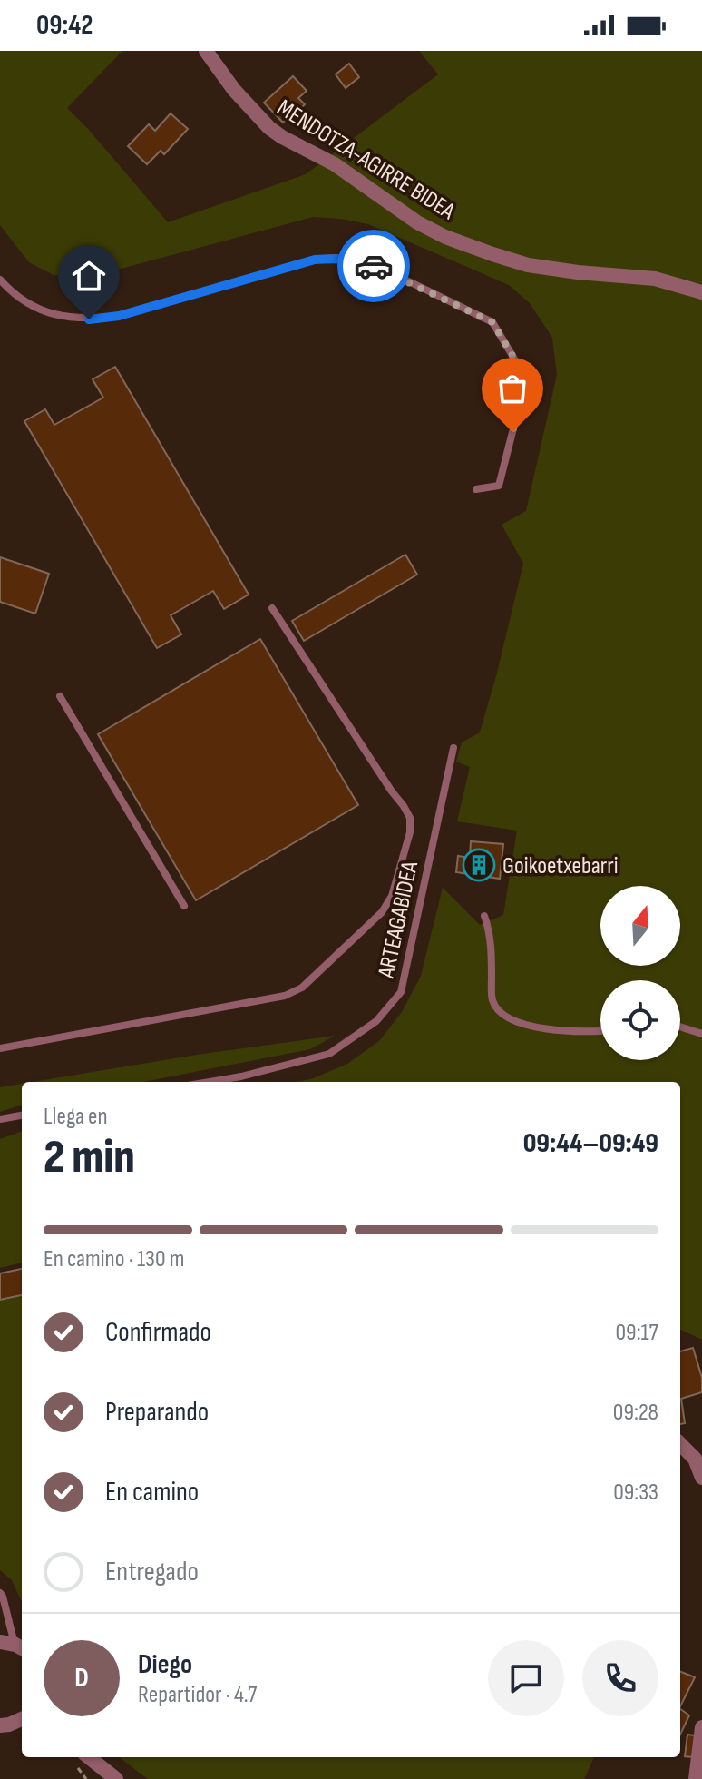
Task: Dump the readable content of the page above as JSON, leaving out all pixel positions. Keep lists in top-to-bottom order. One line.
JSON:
{"streets":{"street":["MENDOTZA-AGIRRE BIDEA"],"lane":["ARTEAGABIDEA"]},"places":{"building":["Goikoetxebarri"]},"north":"top","page":{"status":"09:42","heading":["2 min","Llega en","09:44–09:49"],"panel":["Diego","Repartidor · 4.7"],"bar":"En camino · 130 m","list":[["Confirmado","09:17"],["Preparando","09:28"],["En camino","09:33"],"Entregado"],"round":"D"}}
